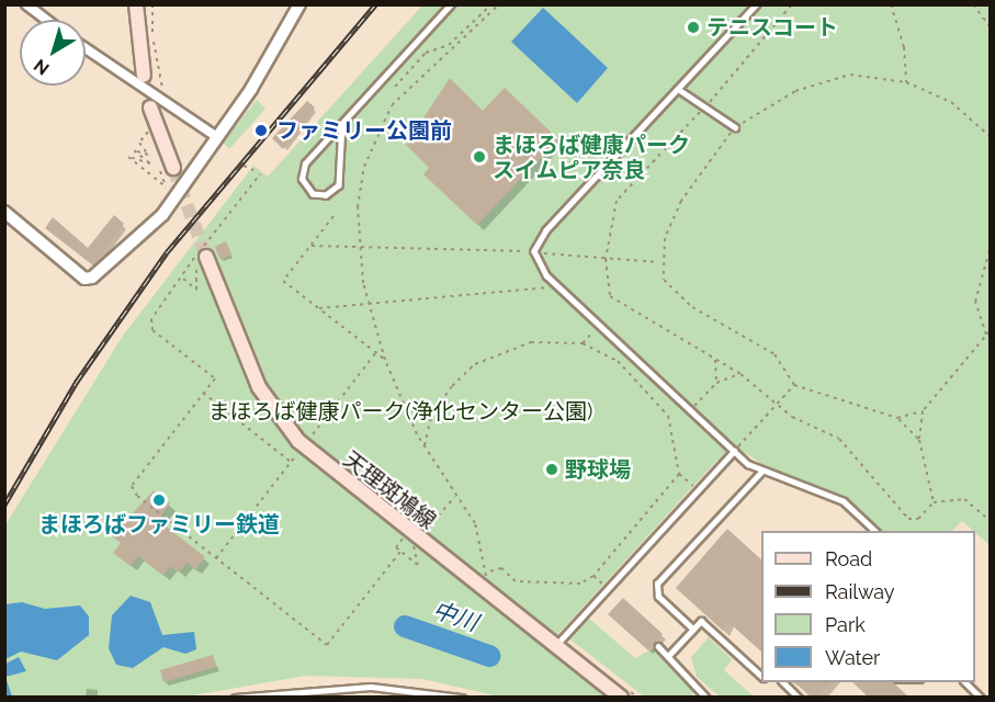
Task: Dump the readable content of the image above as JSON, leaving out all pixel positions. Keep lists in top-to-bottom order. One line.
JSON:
{"streets":{"main road":["天理斑鳩線"]},"water":["中川"],"parks":["まほろば健康パーク(浄化センター公園)"],"places":["テニスコート","ファミリー公園前","まほろば健康パーク スイムピア奈良","野球場","まほろばファミリー鉄道"],"legend":["Road","Railway","Park","Water"],"north":"bottom left"}
